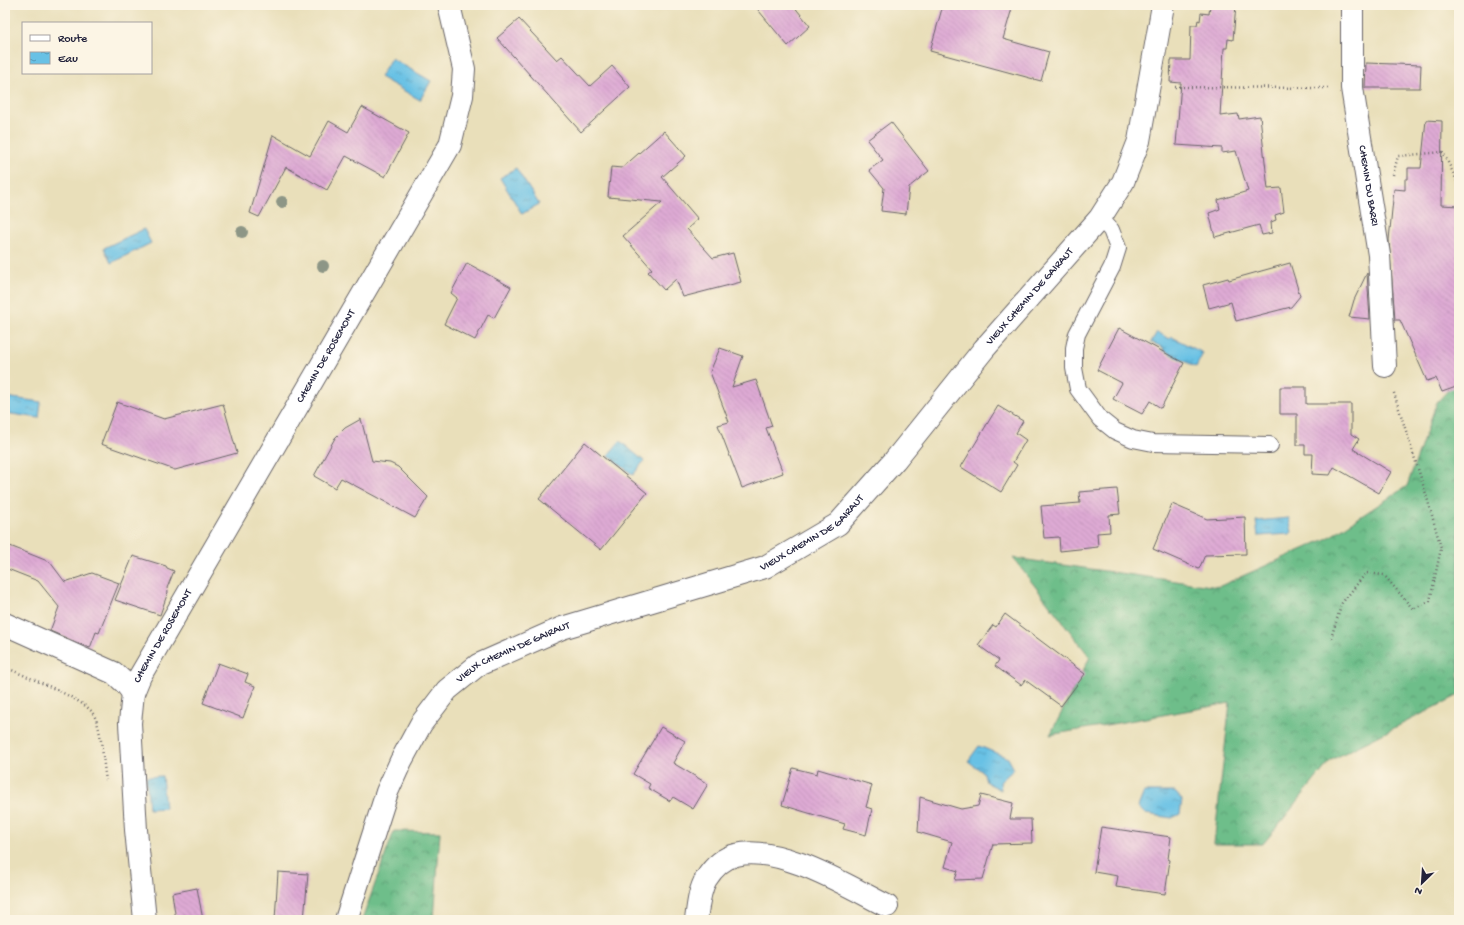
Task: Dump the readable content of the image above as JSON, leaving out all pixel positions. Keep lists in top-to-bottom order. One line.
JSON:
{"streets":{"street":["CHEMIN DU BARRI","VIEUX CHEMIN DE GAIRAUT","CHEMIN DE ROSEMONT"]},"legend":["Route","Eau"],"north":"bottom left"}
